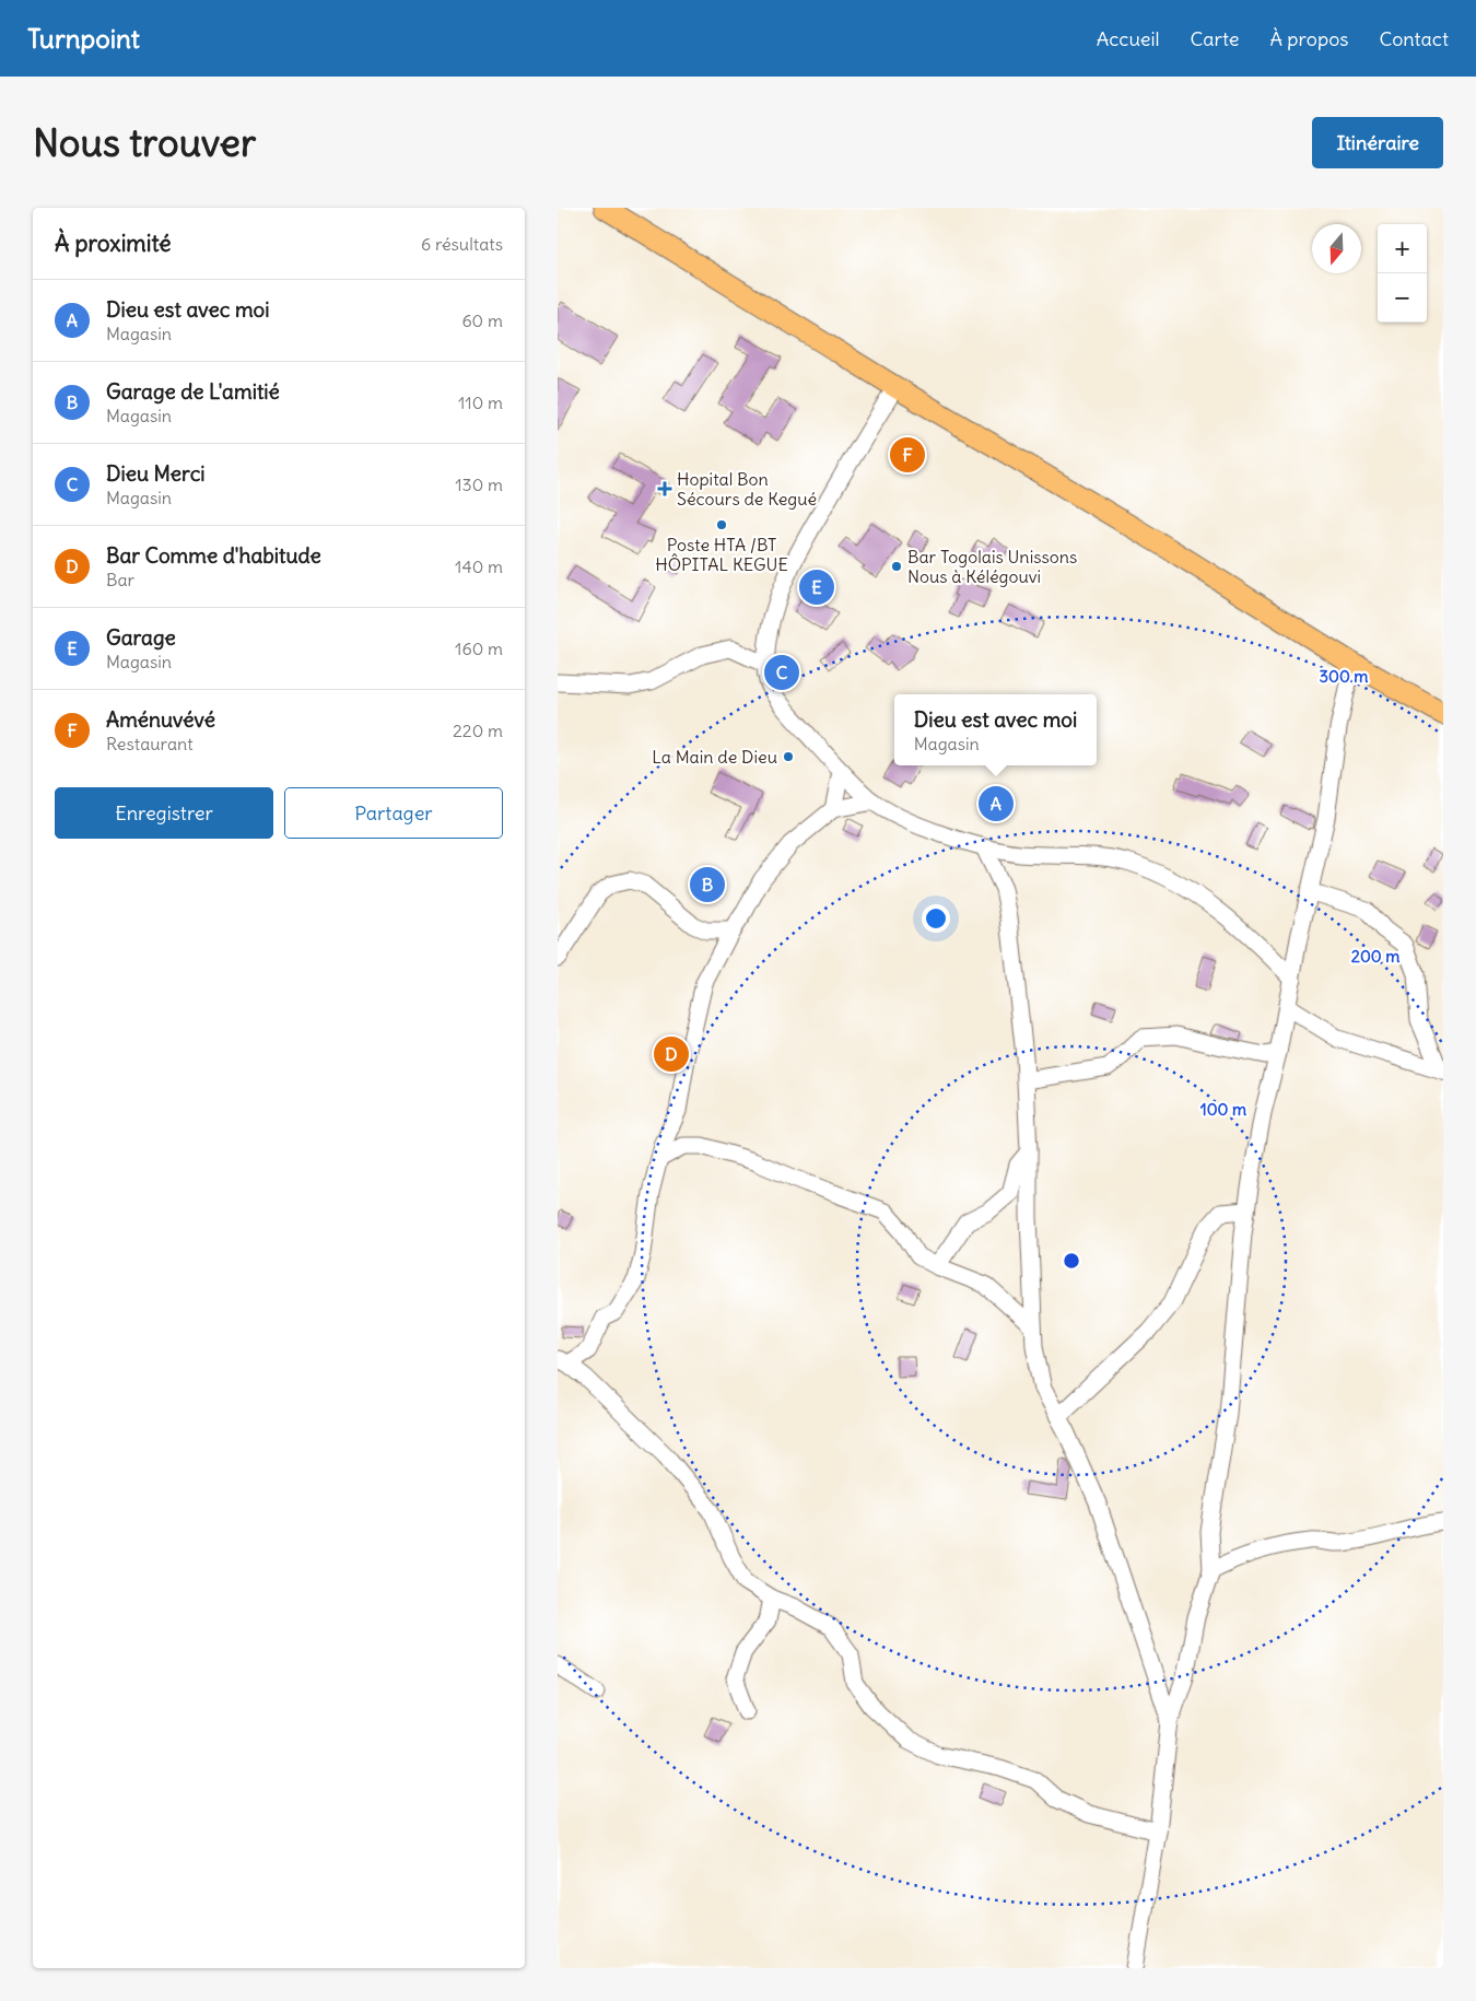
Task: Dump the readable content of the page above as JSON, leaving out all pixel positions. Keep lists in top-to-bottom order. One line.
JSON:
{"places":{"health":["Hopital Bon Sécours de Kegué"],"other":["Poste HTA /BT HÔPITAL KEGUE","Bar Togolais Unissons Nous à Kélégouvi","La Main de Dieu"]},"north":"bottom","page":{"header":"Turnpoint","nav":["Accueil","Carte","À propos","Contact"],"buttons":["Itinéraire",["Enregistrer","Partager"]],"title":"Nous trouver","heading":["À proximité","6 résultats"],"map_buttons":["+","−"],"list":[{"mark":"A","name":"Dieu est avec moi","note":"Magasin","value":"60 m"},{"mark":"B","name":"Garage de L'amitié","note":"Magasin","value":"110 m"},{"mark":"C","name":"Dieu Merci","note":"Magasin","value":"130 m"},{"mark":"D","name":"Bar Comme d'habitude","note":"Bar","value":"140 m"},{"mark":"E","name":"Garage","note":"Magasin","value":"160 m"},{"mark":"F","name":"Aménuvévé","note":"Restaurant","value":"220 m"}],"pins":["F","E","C","A","B","D"],"popup":["Dieu est avec moi","Magasin"]},"rings":["300 m","200 m","100 m"]}
